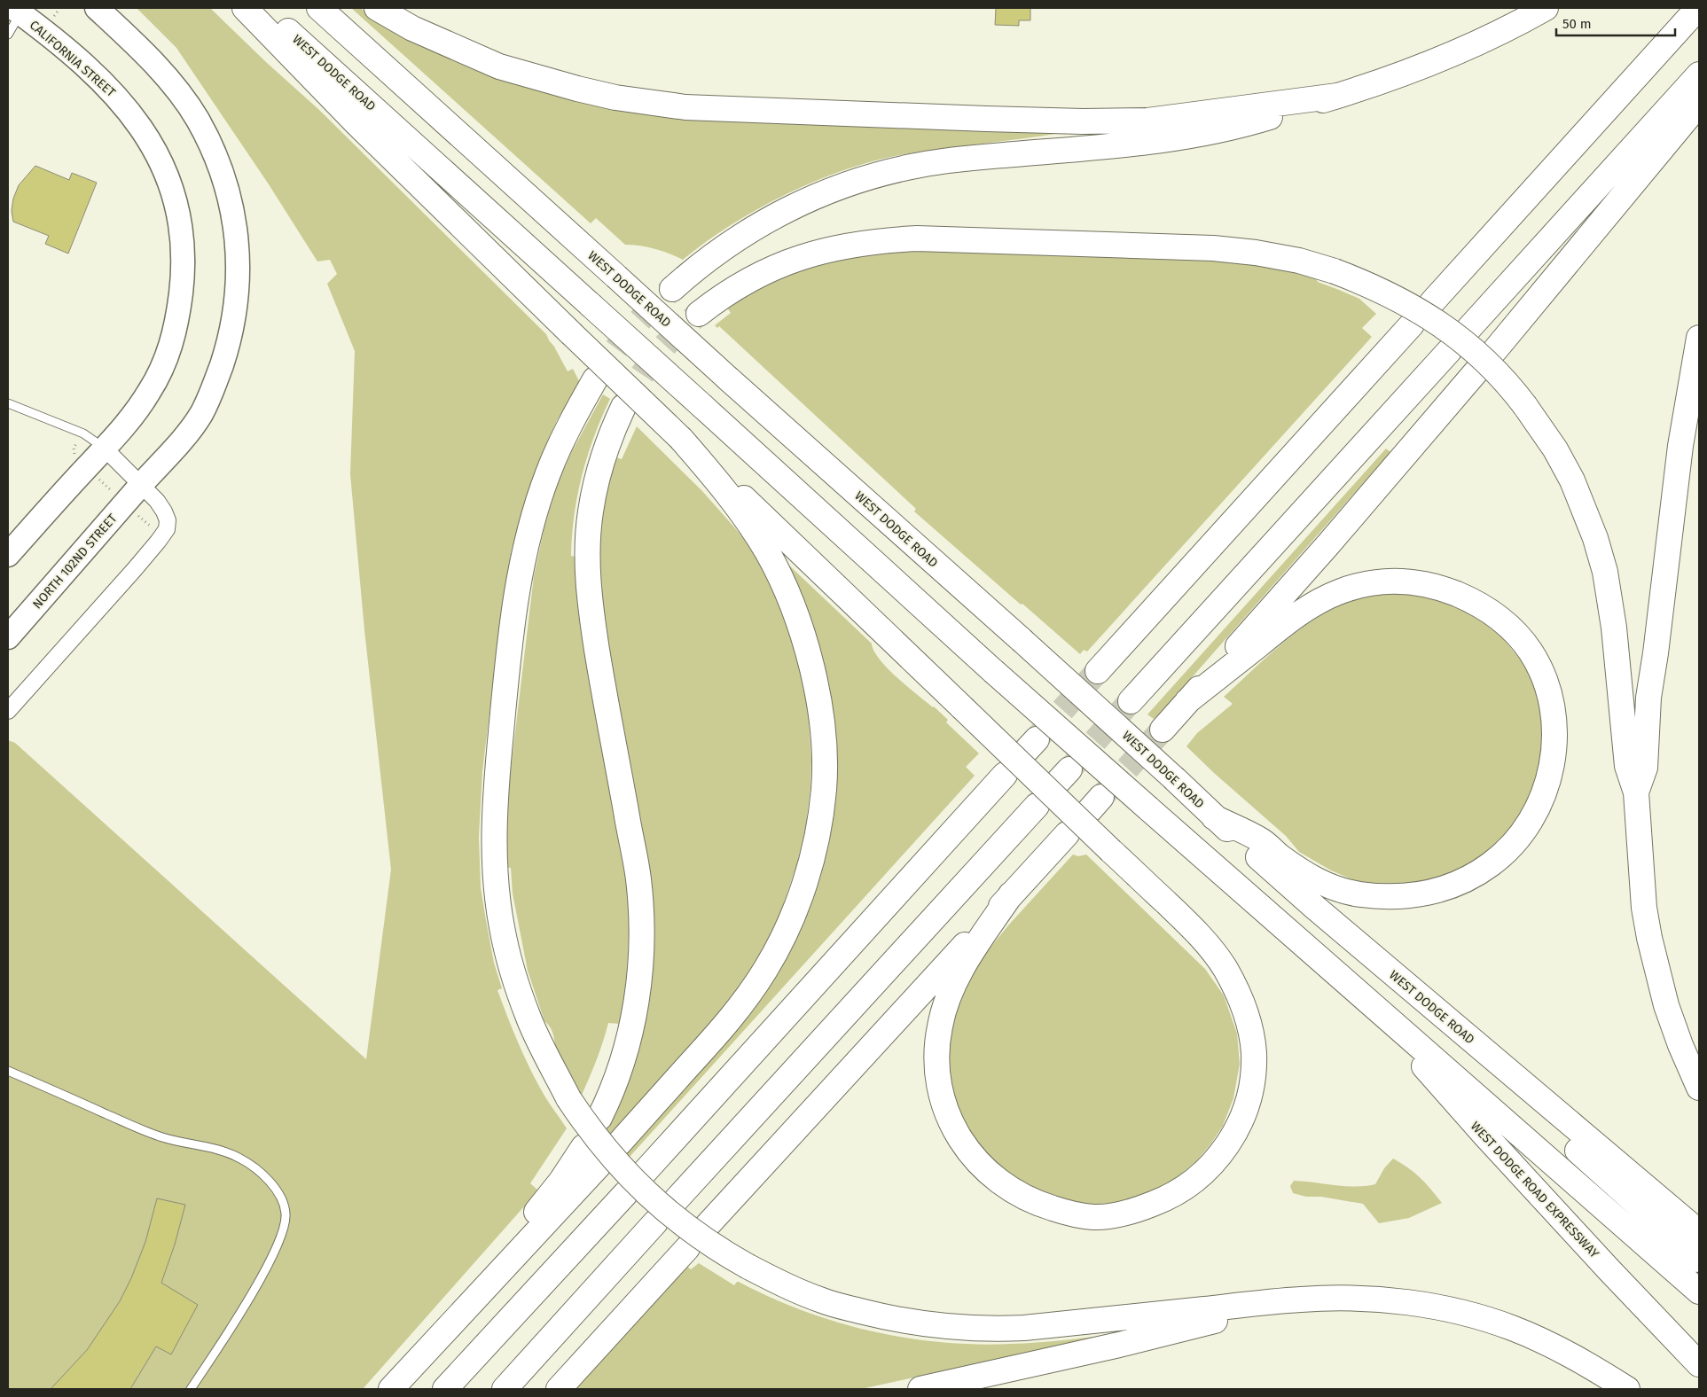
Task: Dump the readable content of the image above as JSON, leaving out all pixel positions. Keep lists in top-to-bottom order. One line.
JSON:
{"streets":{"highway":["WEST DODGE ROAD","WEST DODGE ROAD EXPRESSWAY"],"main road":["CALIFORNIA STREET","NORTH 102ND STREET"]},"crossings":[["WEST DODGE ROAD","WEST DODGE ROAD EXPRESSWAY"]],"scale_bar":"50 m"}
